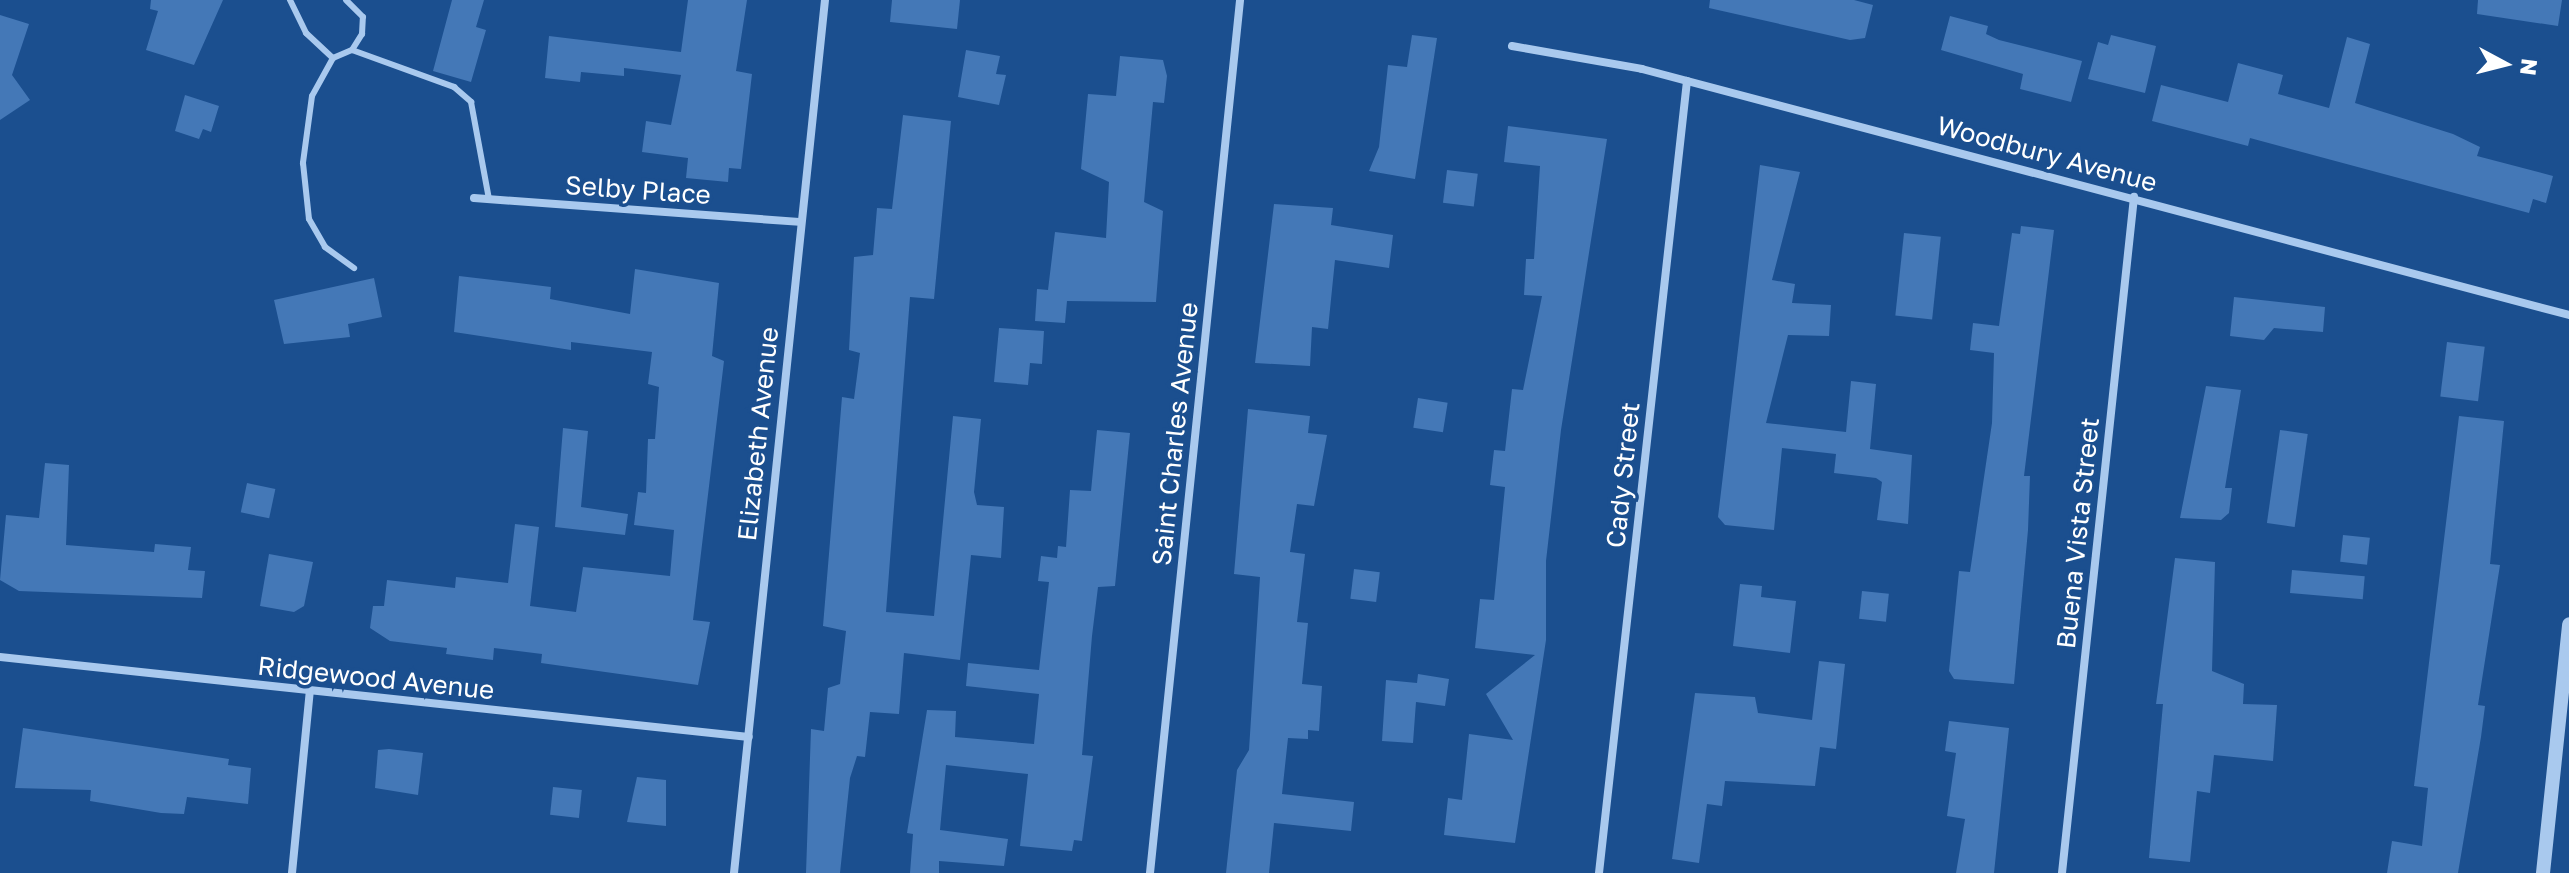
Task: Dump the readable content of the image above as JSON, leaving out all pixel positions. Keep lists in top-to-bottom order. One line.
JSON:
{"streets":{"street":["Woodbury Avenue","Selby Place","Elizabeth Avenue","Saint Charles Avenue","Cady Street","Buena Vista Street","Ridgewood Avenue"]},"crossings":[["Woodbury Avenue","Cady Street"],["Woodbury Avenue","Buena Vista Street"],["Selby Place","Elizabeth Avenue"],["Elizabeth Avenue","Ridgewood Avenue"]],"north":"right"}
